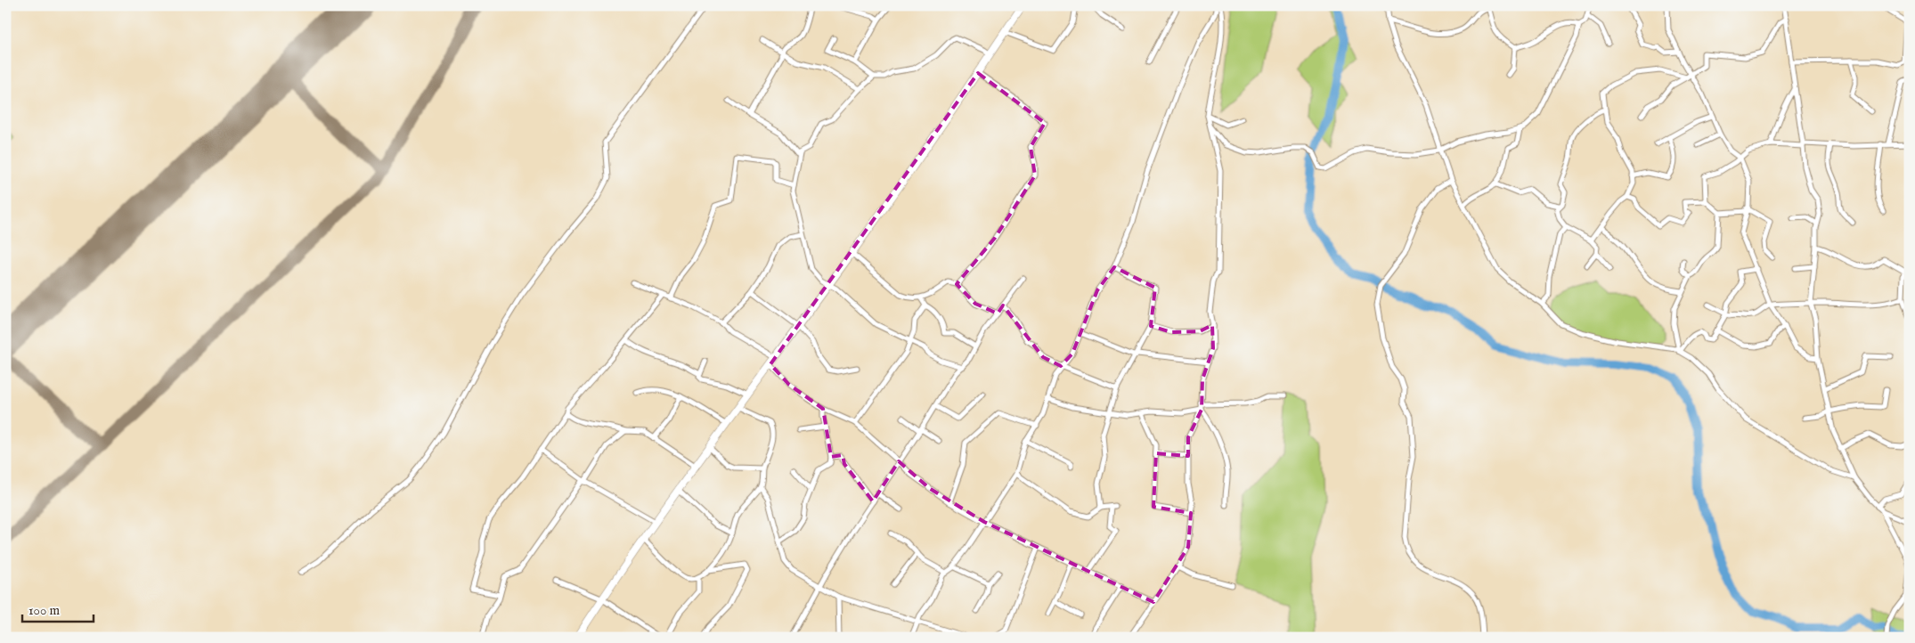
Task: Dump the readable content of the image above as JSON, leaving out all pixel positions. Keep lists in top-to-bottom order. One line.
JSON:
{"scale_bar":"100 m"}
